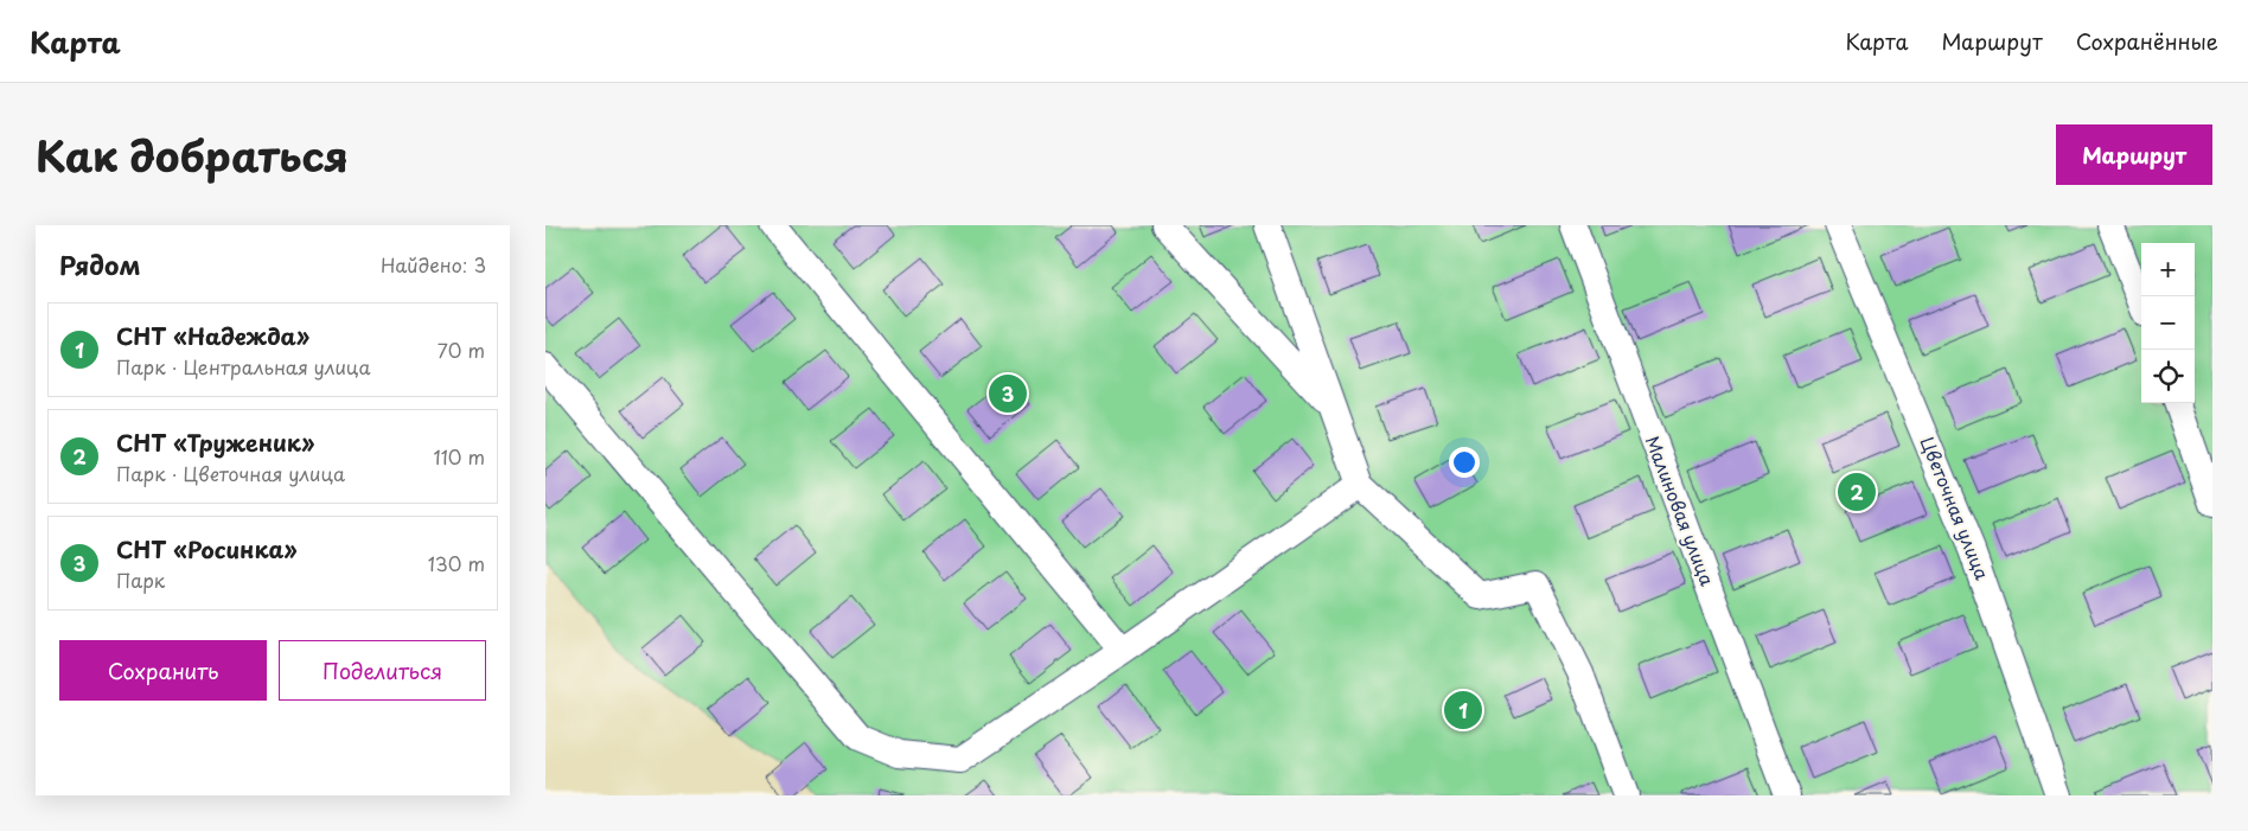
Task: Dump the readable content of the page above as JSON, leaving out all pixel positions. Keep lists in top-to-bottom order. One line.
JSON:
{"streets":{"street":["Цветочная улица","Малиновая улица"]},"page":{"header":"Карта","nav":["Карта","Маршрут","Сохранённые"],"title":"Как добраться","buttons":["Маршрут",["Сохранить","Поделиться"]],"heading":["Рядом","Найдено: 3"],"map_buttons":["+","−"],"list":[{"mark":"1","name":"СНТ «Надежда»","note":"Парк · Центральная улица","value":"70 m"},{"mark":"2","name":"СНТ «Труженик»","note":"Парк · Цветочная улица","value":"110 m"},{"mark":"3","name":"СНТ «Росинка»","note":"Парк","value":"130 m"}],"pins":["3","2","1"]}}
